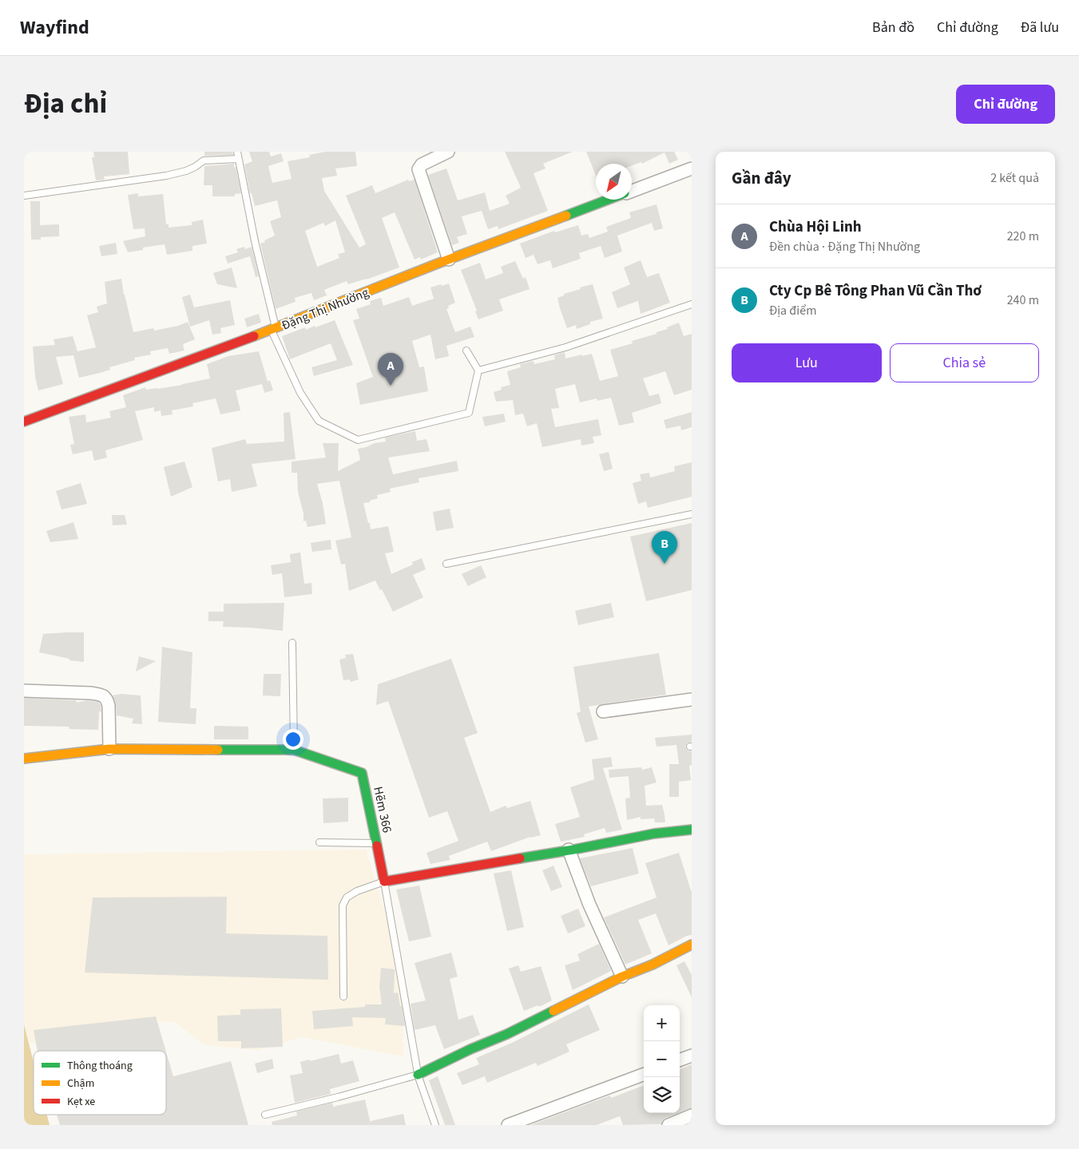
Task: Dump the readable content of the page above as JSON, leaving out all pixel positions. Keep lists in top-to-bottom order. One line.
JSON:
{"streets":{"street":["Đặng Thị Nhường","Hẽm 366"]},"legend":["Thông thoáng","Chậm","Kẹt xe"],"north":"bottom left","page":{"header":"Wayfind","nav":["Bản đồ","Chỉ đường","Đã lưu"],"title":"Địa chỉ","buttons":["Chỉ đường",["Lưu","Chia sẻ"]],"heading":["Gần đây","2 kết quả"],"list":[{"mark":"A","name":"Chùa Hội Linh","note":"Đền chùa · Đặng Thị Nhường","value":"220 m"},{"mark":"B","name":"Cty Cp Bê Tông Phan Vũ Cần Thơ","note":"Địa điểm","value":"240 m"}],"pins":["A","B"],"map_buttons":["+","−"]}}
